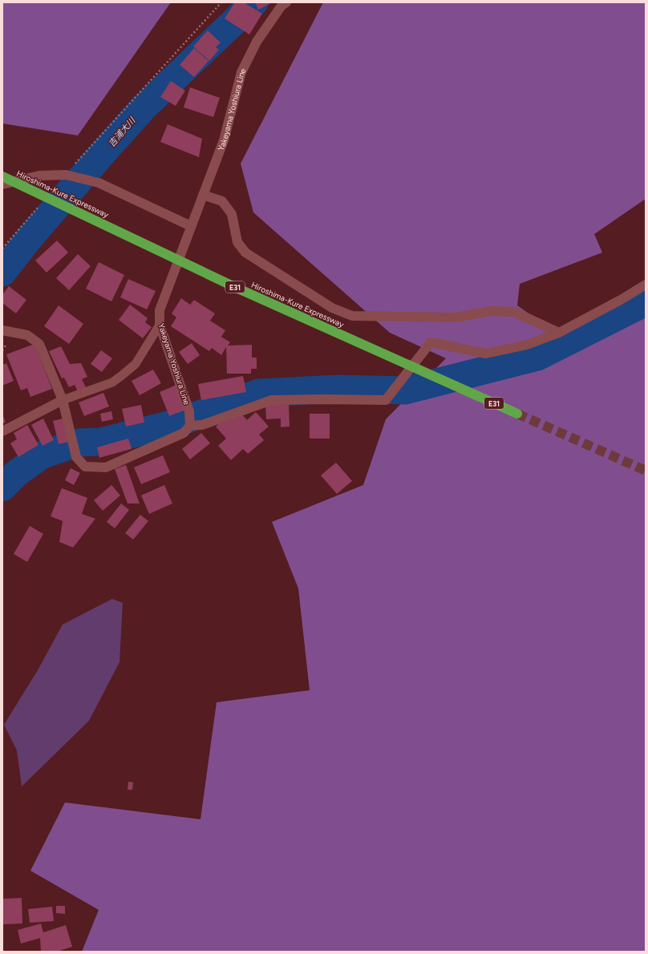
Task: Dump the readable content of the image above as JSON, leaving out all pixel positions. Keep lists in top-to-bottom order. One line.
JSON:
{"streets":{"highway":["Hiroshima-Kure Expressway","E31"],"street":["Yakeyama Yoshiura Line"]},"water":["吉浦大川"]}
